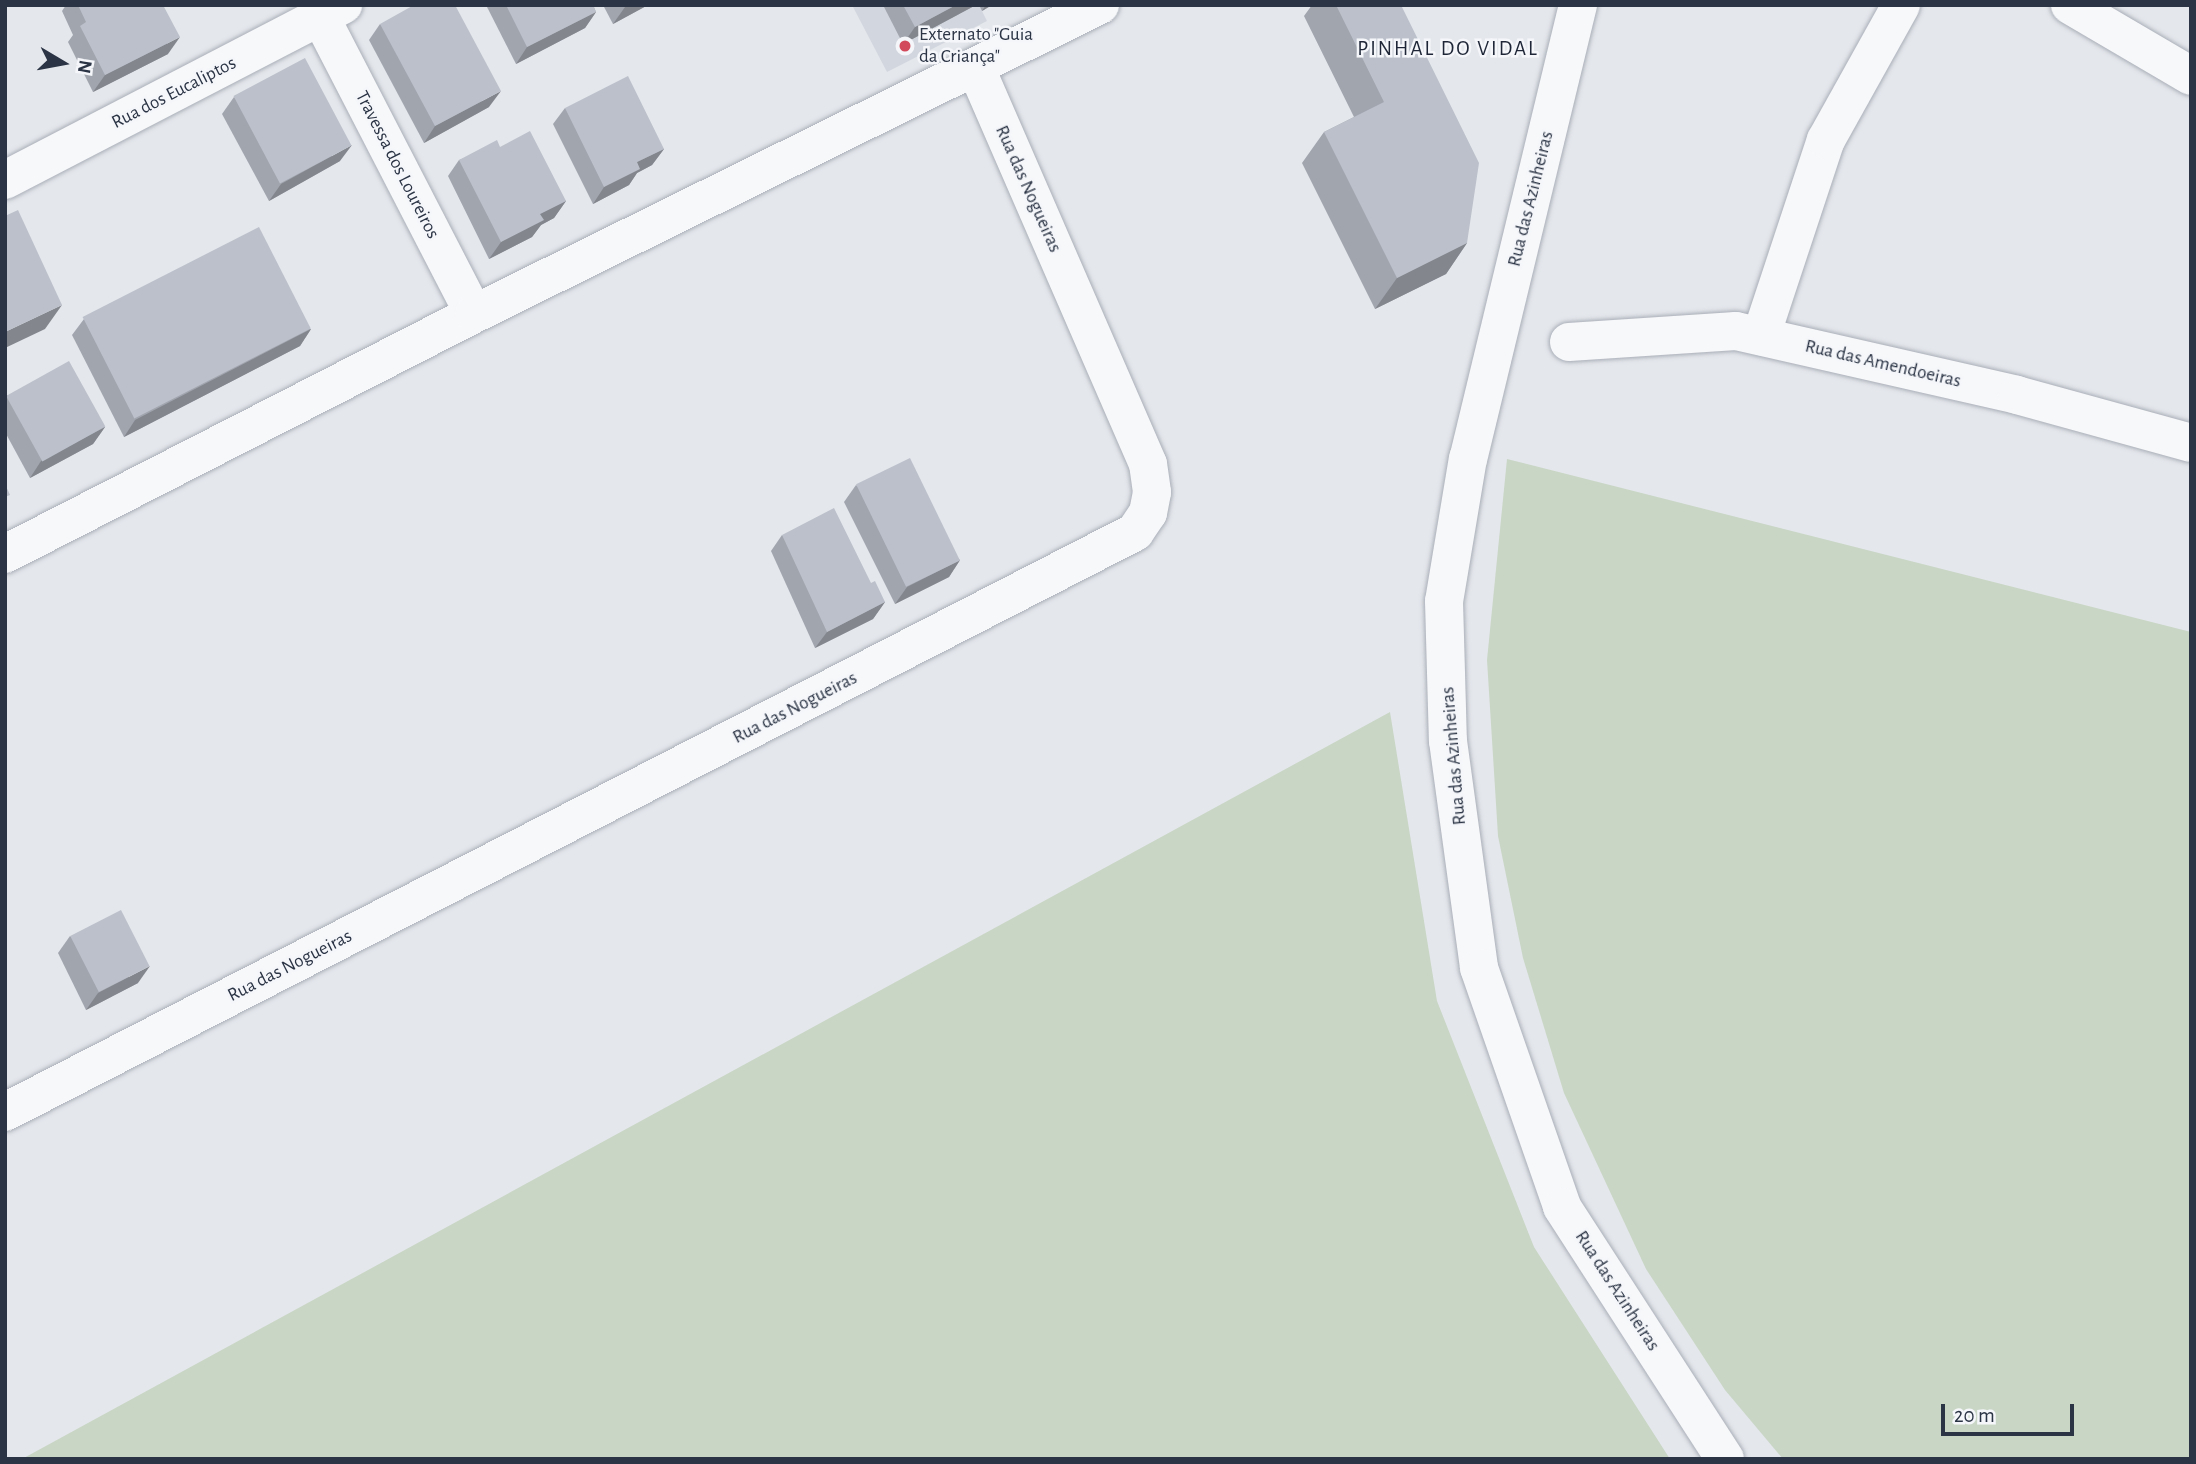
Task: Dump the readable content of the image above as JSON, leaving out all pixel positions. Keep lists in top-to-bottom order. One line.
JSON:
{"streets":{"street":["Rua dos Eucaliptos","Travessa dos Loureiros","Rua das Nogueiras","Rua das Azinheiras","Rua das Amendoeiras"]},"crossings":[["Rua dos Eucaliptos","Travessa dos Loureiros"]],"districts":["PINHAL DO VIDAL"],"places":["Externato \"Guia da Criança\""],"scale_bar":"20 m","north":"right"}
